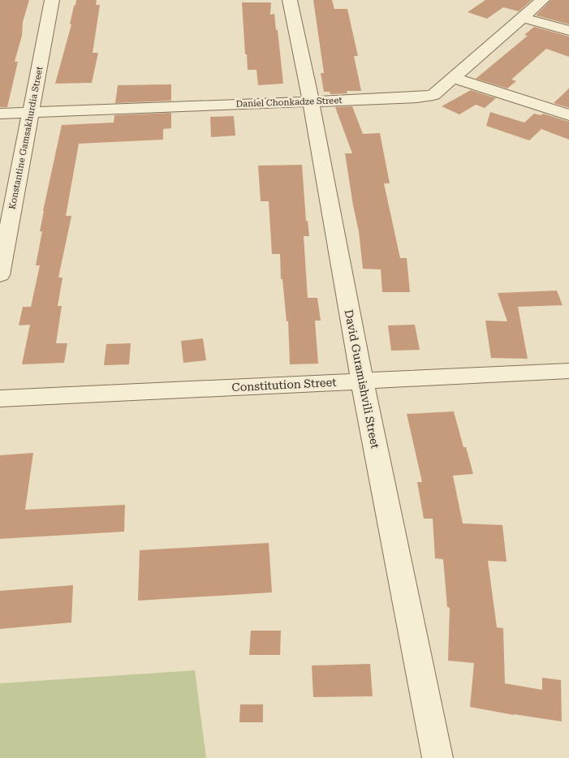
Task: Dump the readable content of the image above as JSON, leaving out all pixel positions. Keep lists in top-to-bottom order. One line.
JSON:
{"streets":{"street":["Daniel Chonkadze Street","Konstantine Gamsakhurdia Street","David Guramishvili Street","Constitution Street"]},"crossings":[["Daniel Chonkadze Street","Konstantine Gamsakhurdia Street"],["Daniel Chonkadze Street","David Guramishvili Street"],["David Guramishvili Street","Constitution Street"]]}
